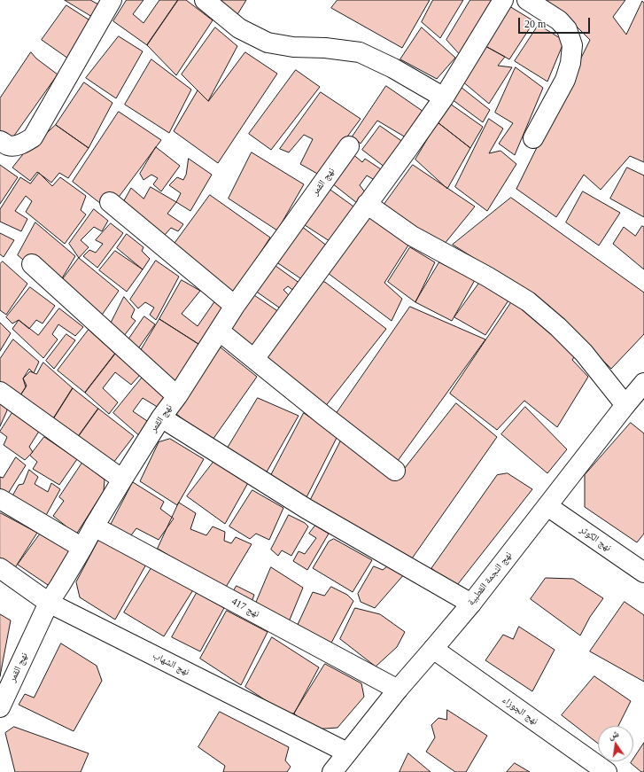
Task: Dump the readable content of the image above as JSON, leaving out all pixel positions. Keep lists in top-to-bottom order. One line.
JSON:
{"streets":{"street":["نهج القمر","نهج الكوثر","نهج النجمة القطبية","نهج 417","نهج الشهاب","نهج الجوزاء"]},"crossings":[["نهج القمر","نهج 417"],["نهج القمر","نهج الشهاب"],["نهج الكوثر","نهج النجمة القطبية"],["نهج النجمة القطبية","نهج 417"],["نهج النجمة القطبية","نهج الشهاب"],["نهج النجمة القطبية","نهج الجوزاء"]],"scale_bar":"20 m","north":"top"}
